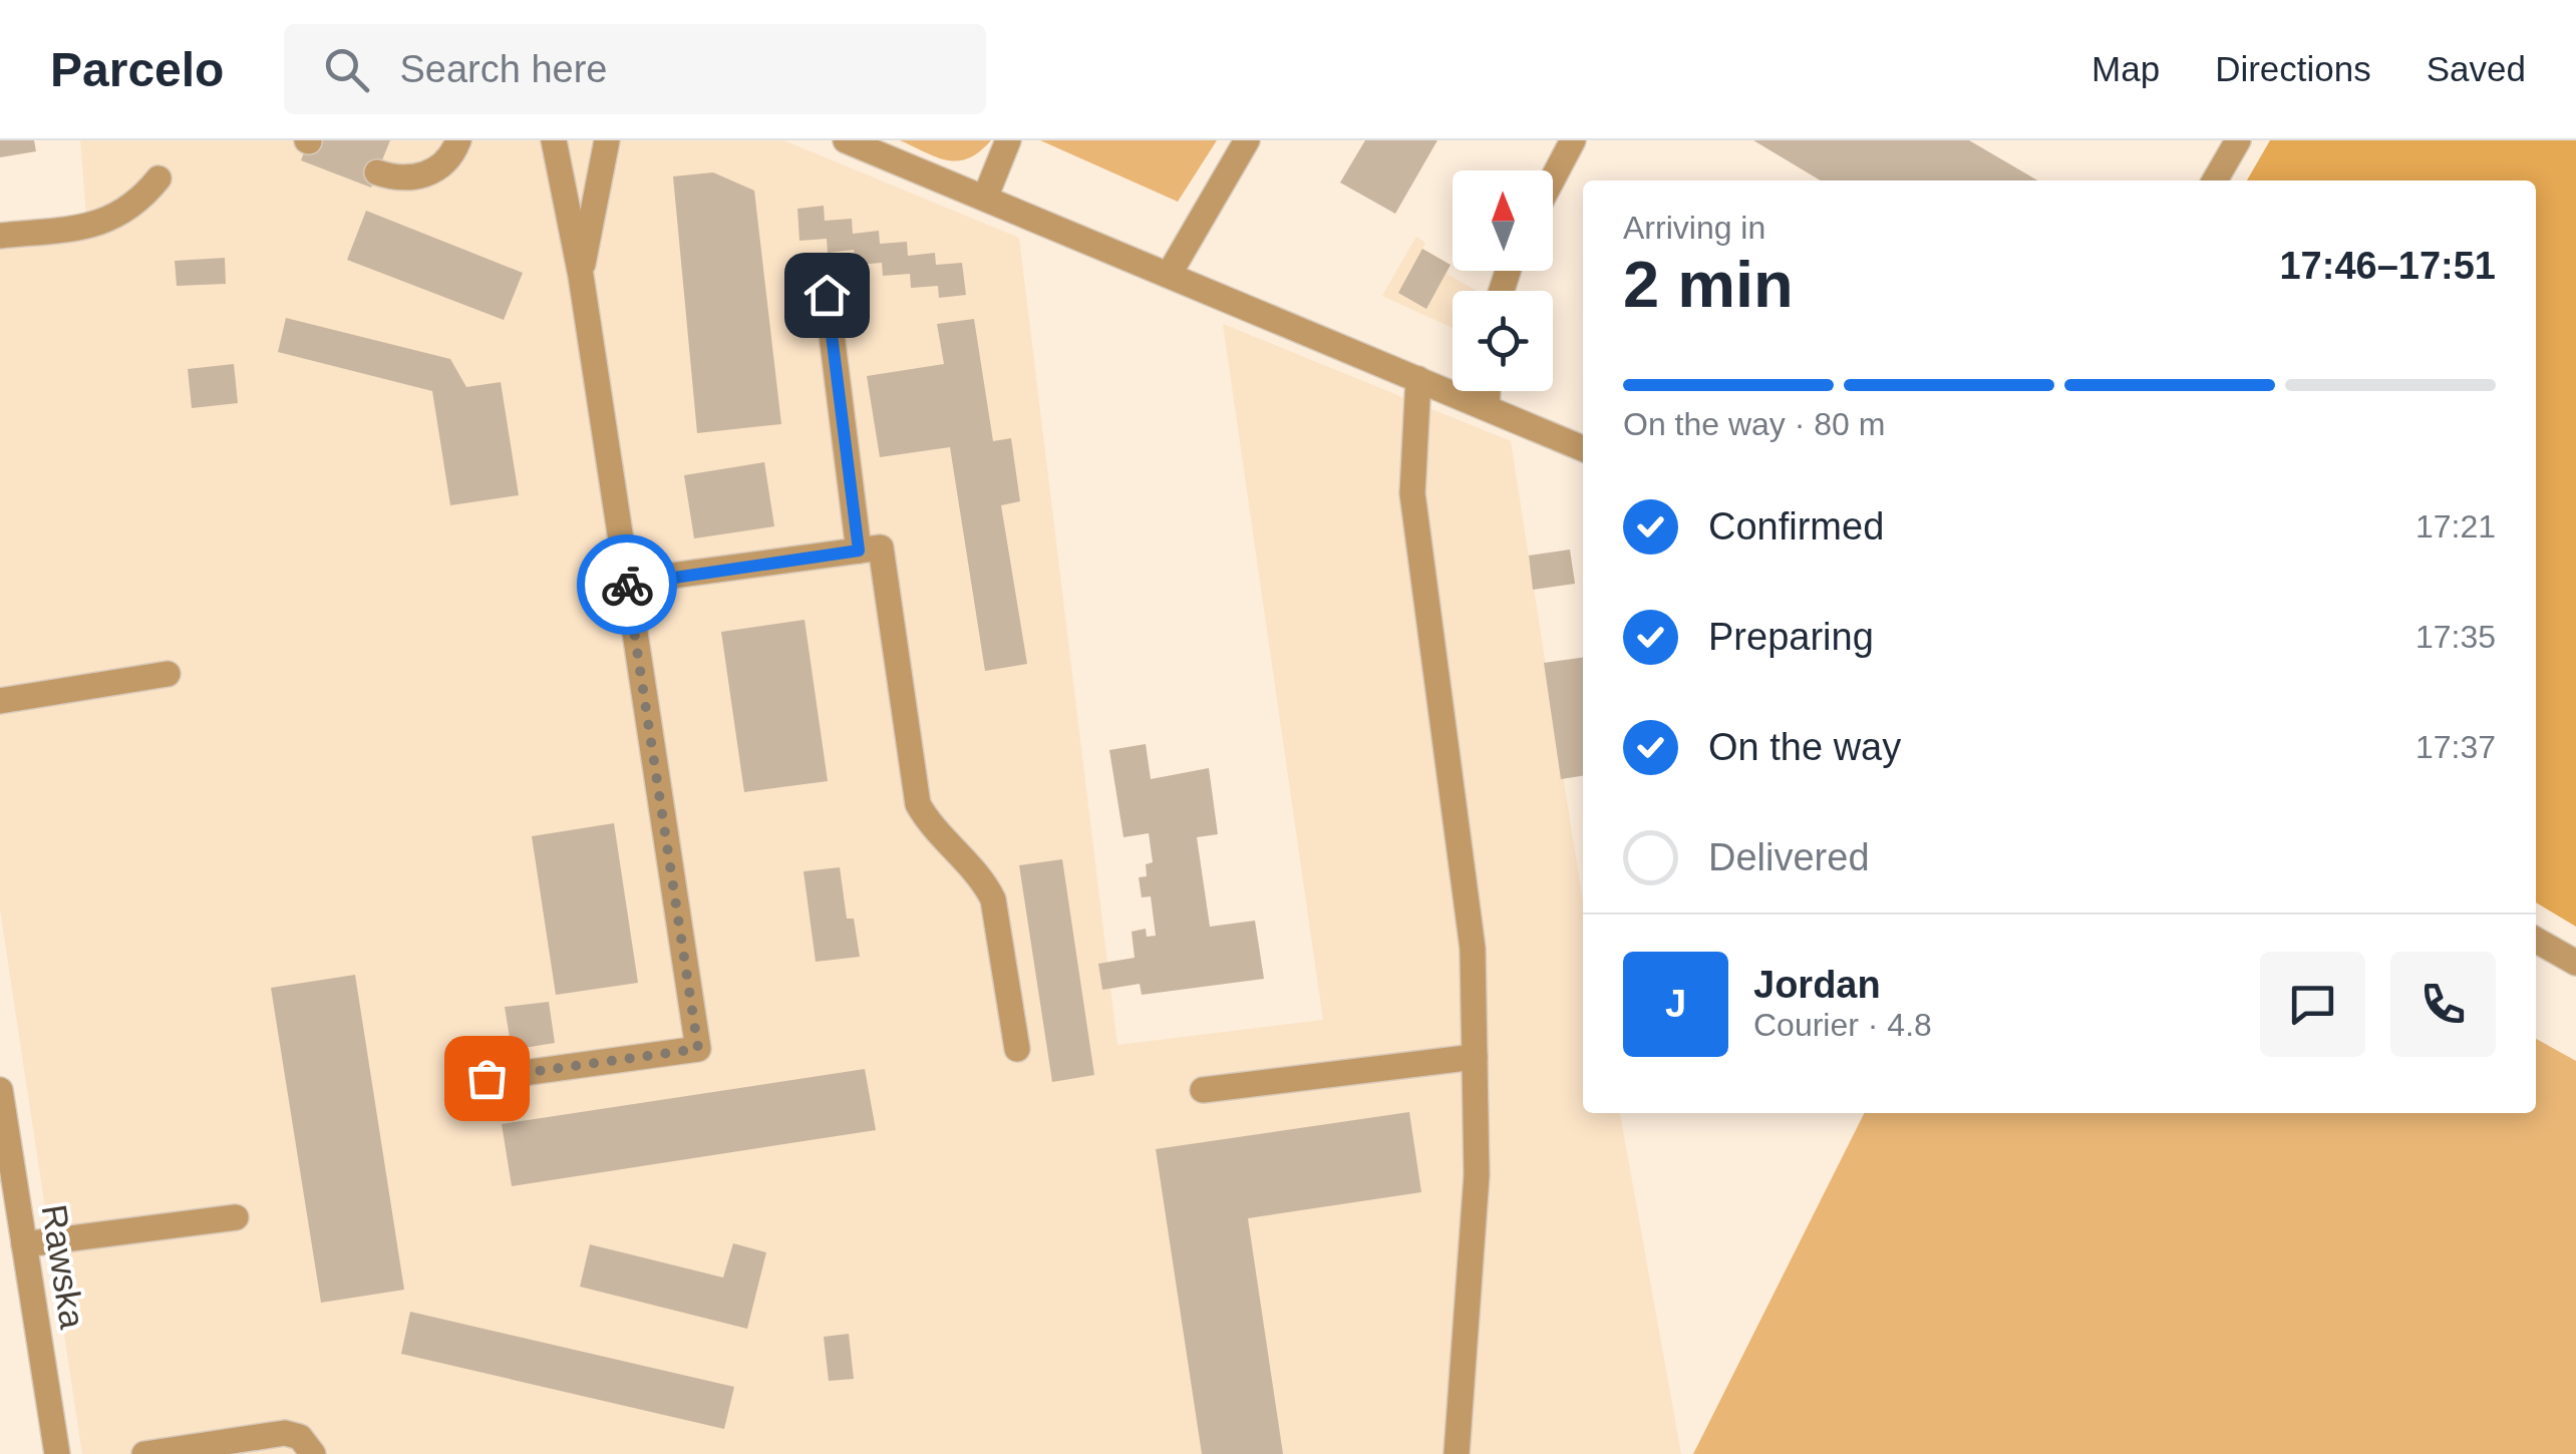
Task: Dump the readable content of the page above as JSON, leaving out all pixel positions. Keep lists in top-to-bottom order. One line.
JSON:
{"streets":{"street":["Rawska"]},"north":"top","page":{"header":"Parcelo","search":"Search here","nav":["Map","Directions","Saved"],"heading":["2 min","Arriving in","17:46–17:51"],"panel":["Jordan","Courier · 4.8"],"bar":"On the way · 80 m","list":[["Confirmed","17:21"],["Preparing","17:35"],["On the way","17:37"],"Delivered"],"round":"J"}}
